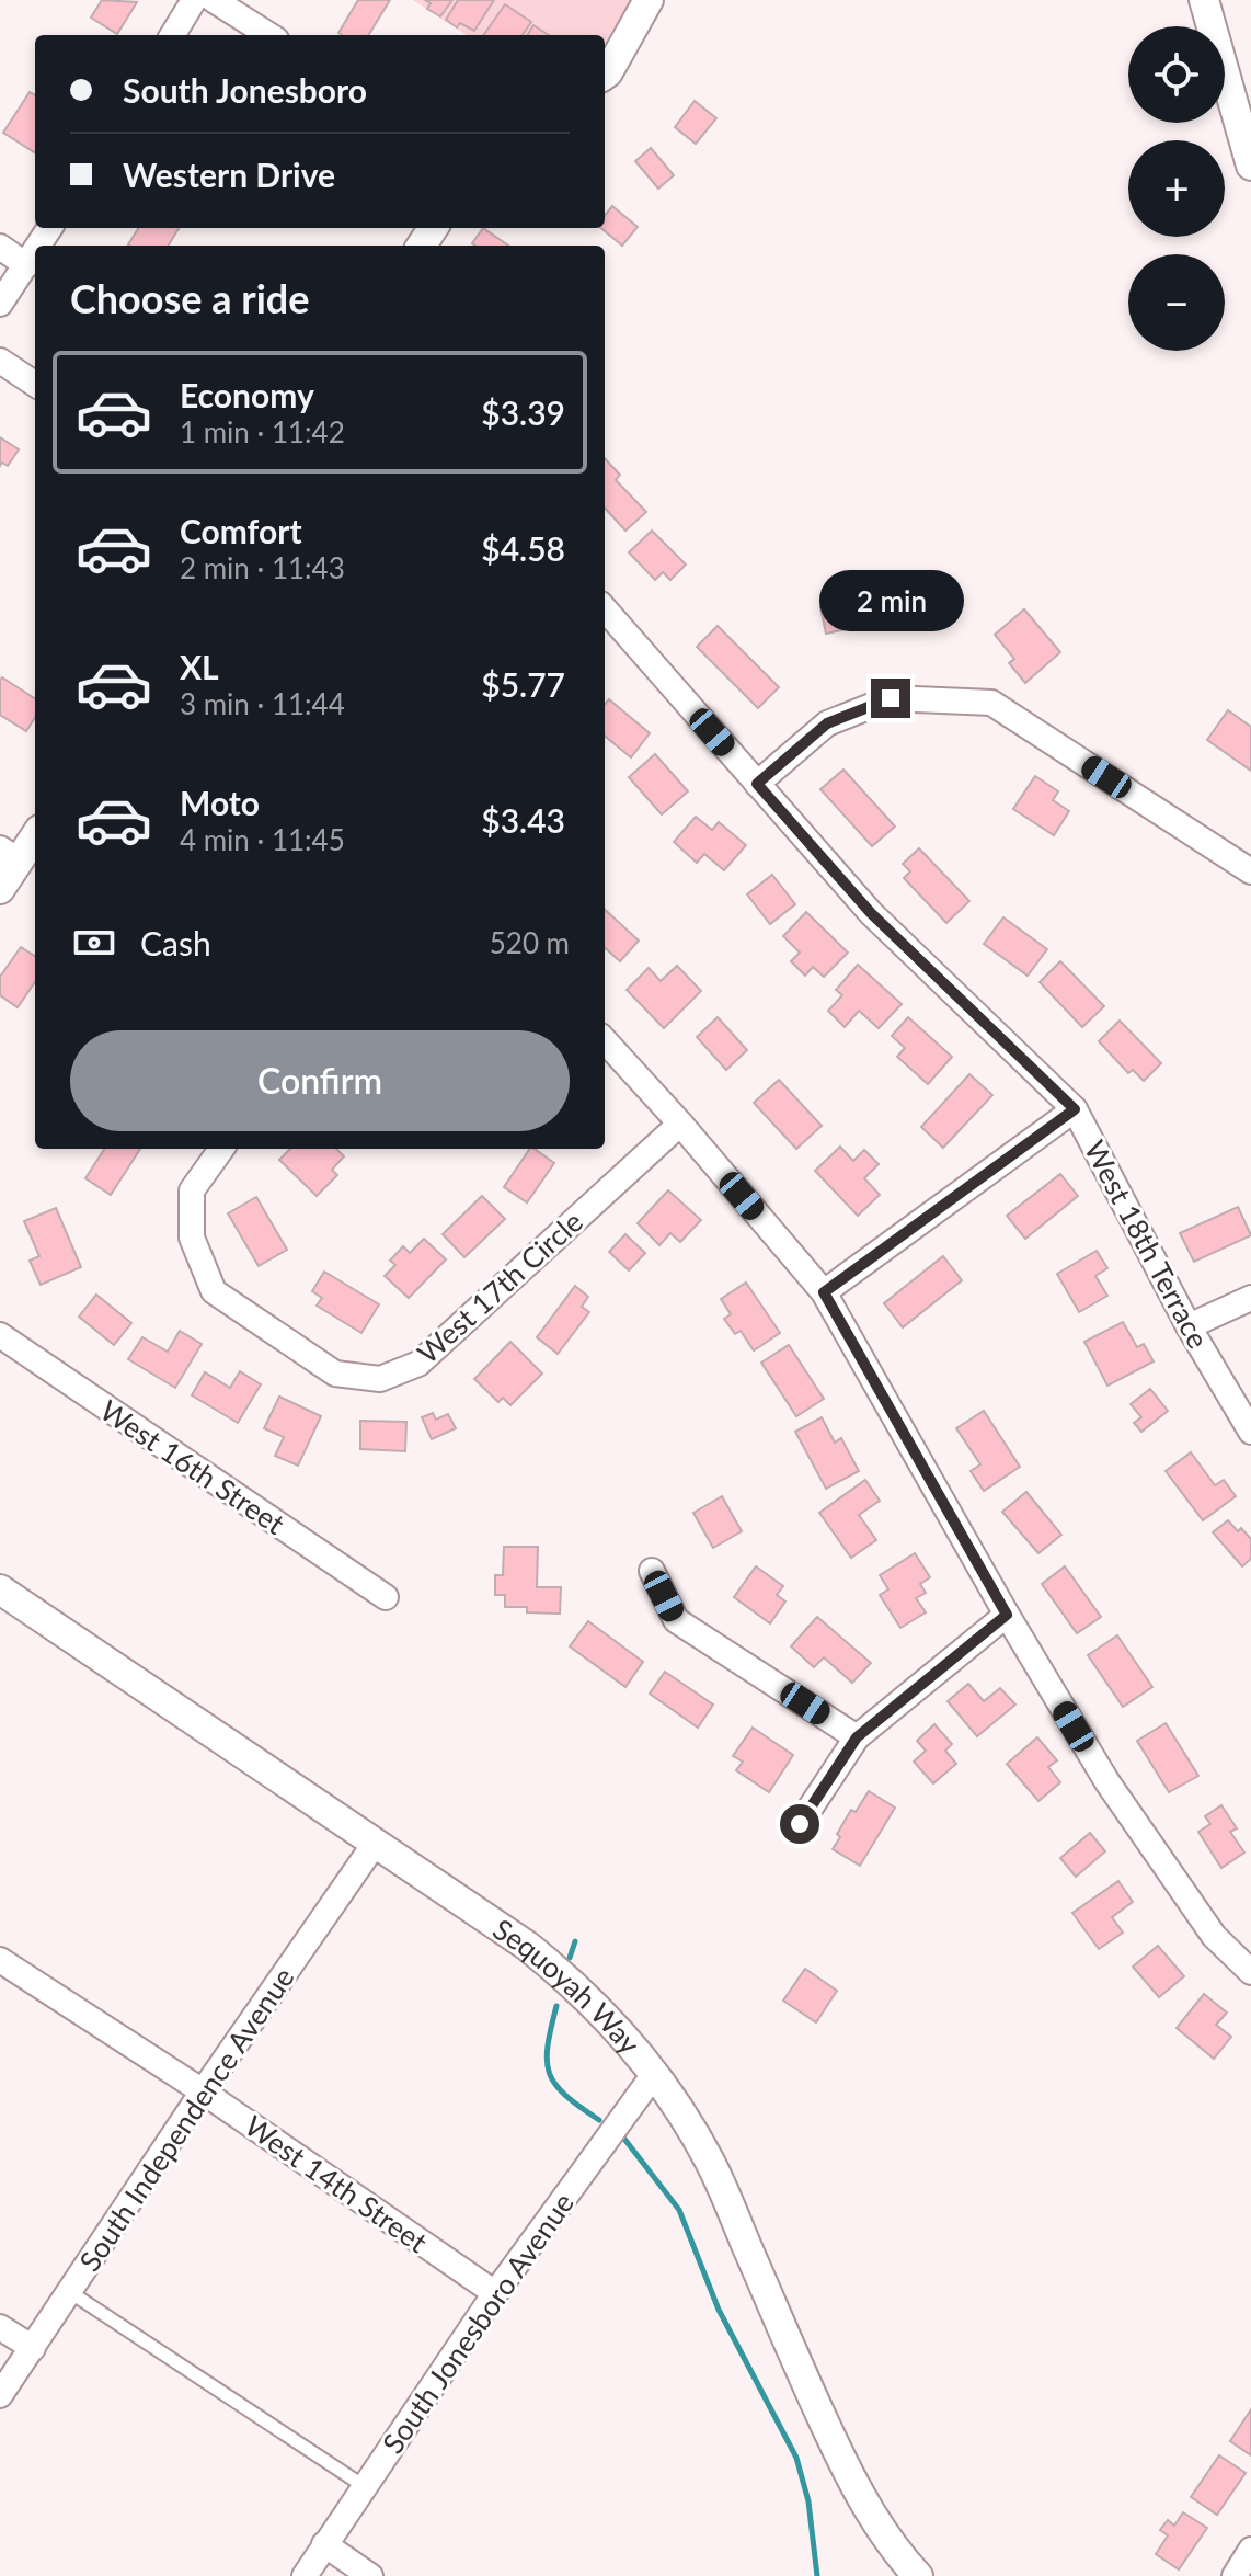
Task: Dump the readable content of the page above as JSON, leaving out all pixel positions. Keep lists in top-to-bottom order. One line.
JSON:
{"streets":{"street":["West 18th Terrace","West 17th Circle","West 16th Street","Sequoyah Way","South Independence Avenue","West 14th Street","South Jonesboro Avenue"]},"crossings":[["Sequoyah Way","South Independence Avenue"],["Sequoyah Way","South Jonesboro Avenue"],["South Independence Avenue","West 14th Street"],["West 14th Street","South Jonesboro Avenue"]],"page":{"map_buttons":["+","−"],"banner":["South Jonesboro","Western Drive"],"heading":"Choose a ride","list":[{"name":"Economy","note":"1 min · 11:42","value":"$3.39"},{"name":"Comfort","note":"2 min · 11:43","value":"$4.58"},{"name":"XL","note":"3 min · 11:44","value":"$5.77"},{"name":"Moto","note":"4 min · 11:45","value":"$3.43"}],"bubble":"2 min","pay":["Cash","520 m"],"buttons":"Confirm"}}
